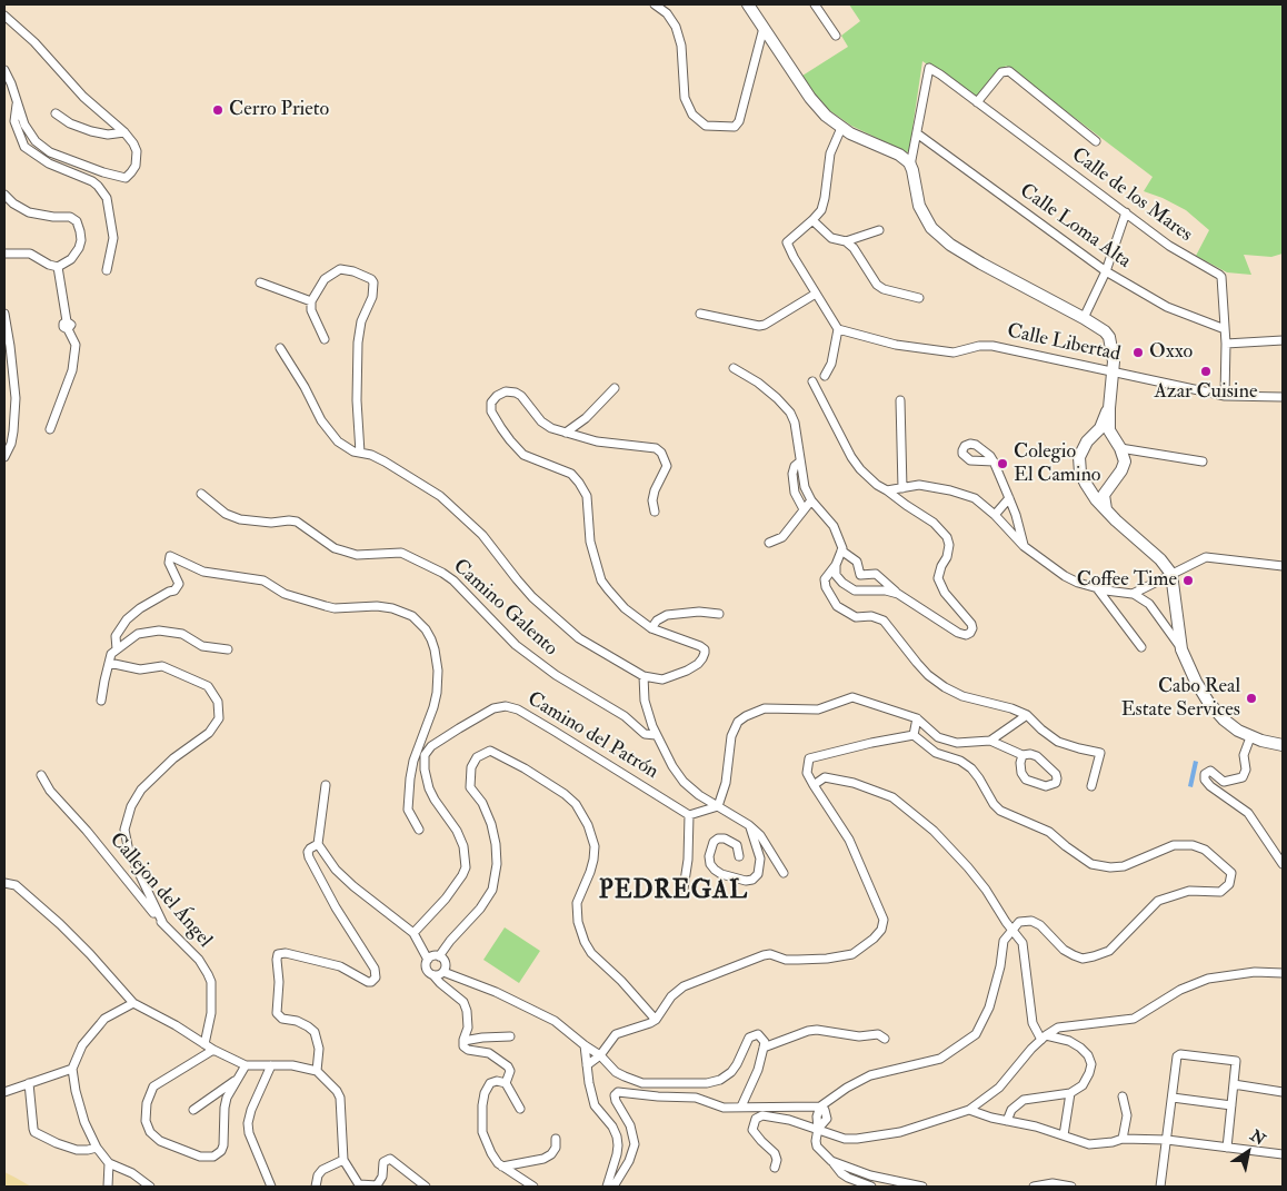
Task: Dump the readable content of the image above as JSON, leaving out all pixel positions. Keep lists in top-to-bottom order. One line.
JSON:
{"streets":{"street":["Calle de los Mares","Calle Loma Alta","Calle Libertad","Camino Galento","Camino del Patrón","Callejon del Ángel"]},"crossings":[["Calle de los Mares","Calle Loma Alta"],["Calle de los Mares","Calle Libertad"]],"districts":["PEDREGAL"],"places":["Cerro Prieto","Oxxo","Azar Cuisine","Colegio El Camino","Coffee Time","Cabo Real Estate Services"],"north":"top right"}
